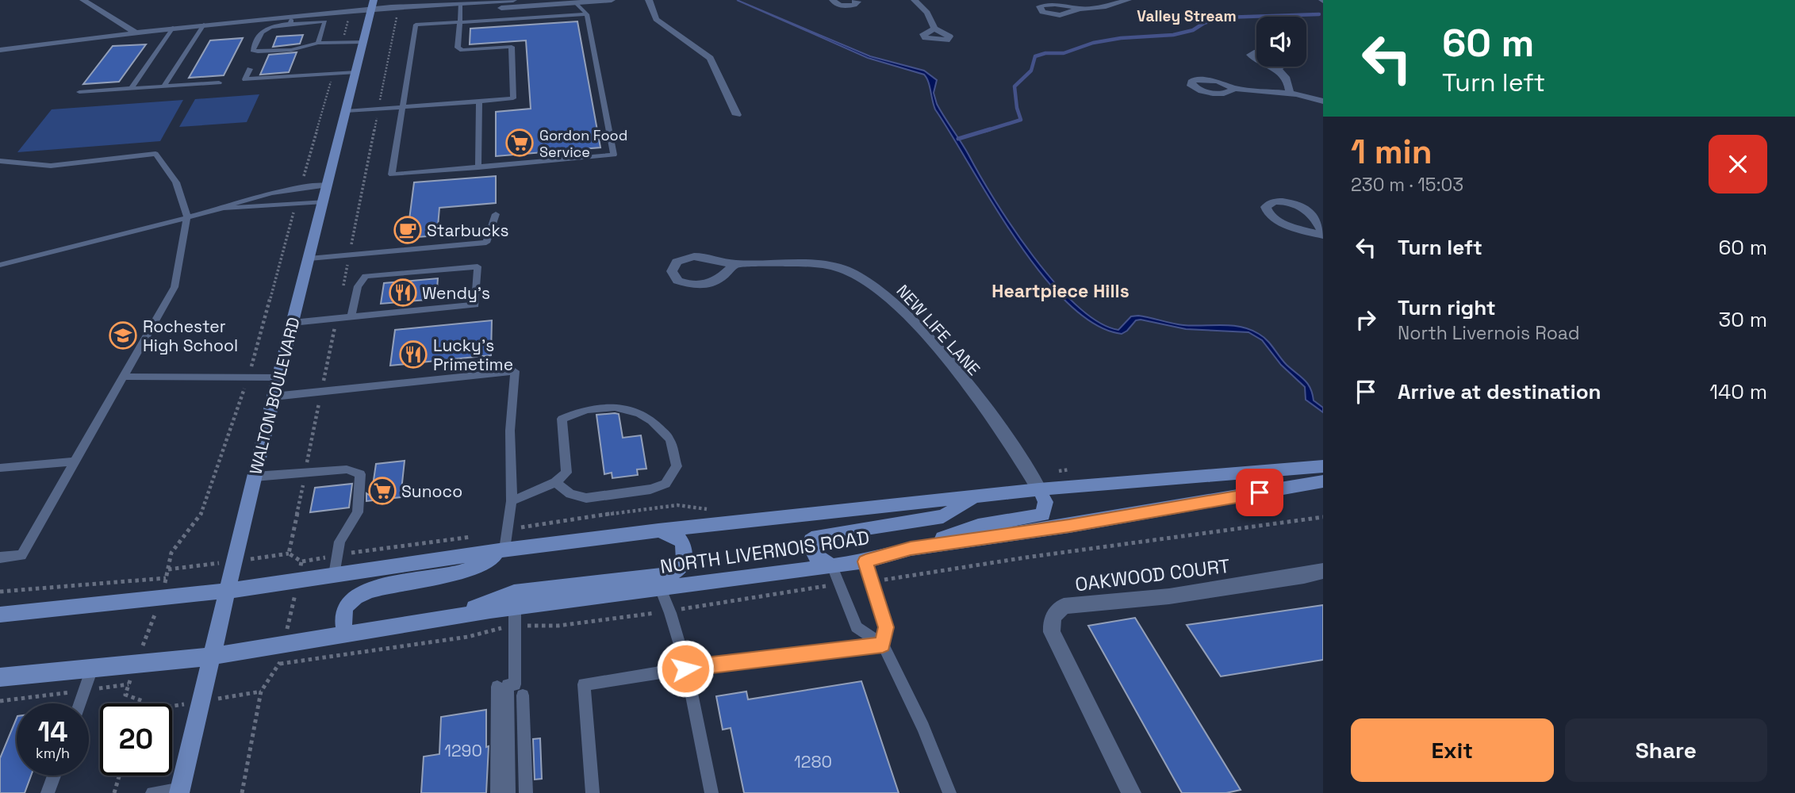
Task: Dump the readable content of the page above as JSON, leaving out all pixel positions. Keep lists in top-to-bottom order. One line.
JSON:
{"streets":{"main road":["WALTON BOULEVARD","NORTH LIVERNOIS ROAD"],"street":["NEW LIFE LANE","OAKWOOD COURT"]},"crossings":[["NEW LIFE LANE","NORTH LIVERNOIS ROAD"],["WALTON BOULEVARD","NORTH LIVERNOIS ROAD"]],"districts":["Valley Stream","Heartpiece Hills"],"places":{"supermarket":["Gordon Food Service","Sunoco"],"cafe":["Starbucks"],"restaurant":["Wendy's","Lucky's Primetime"],"school or university":["Rochester High School"]},"house_numbers":["1290","1280"],"page":{"turn":["60 m","Turn left"],"heading":["1 min","230 m · 15:03"],"list":[{"name":"Turn left","value":"60 m"},{"name":"Turn right","note":"North Livernois Road","value":"30 m"},{"name":"Arrive at destination","value":"140 m"}],"speed":"14 km/h","limit":"20","buttons":["Exit","Share"]}}
